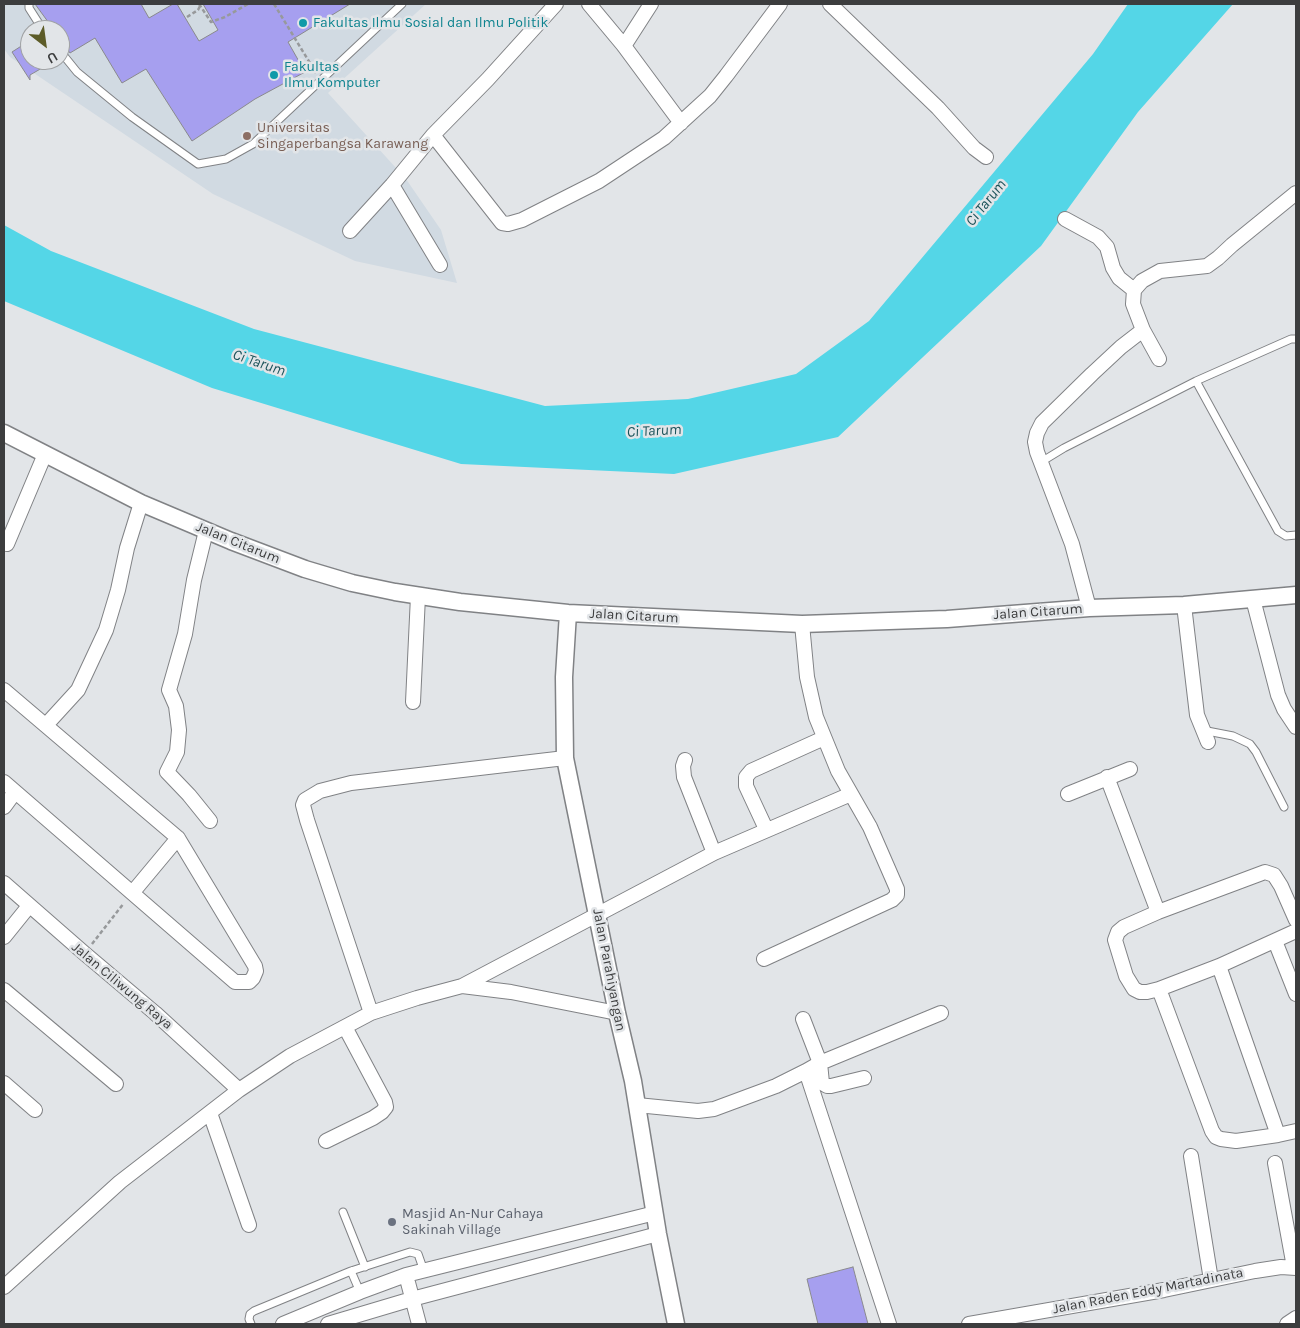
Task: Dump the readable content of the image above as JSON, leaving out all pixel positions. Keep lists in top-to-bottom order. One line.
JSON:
{"streets":{"street":["Jalan Citarum","Jalan Parahiyangan","Jalan Ciliwung Raya","Jalan Raden Eddy Martadinata"]},"crossings":[["Jalan Citarum","Jalan Parahiyangan"]],"water":["Ci Tarum"],"places":["Fakultas Ilmu Sosial dan Ilmu Politik","Fakultas Ilmu Komputer","Universitas Singaperbangsa Karawang","Masjid An-Nur Cahaya Sakinah Village"],"north":"bottom right"}
